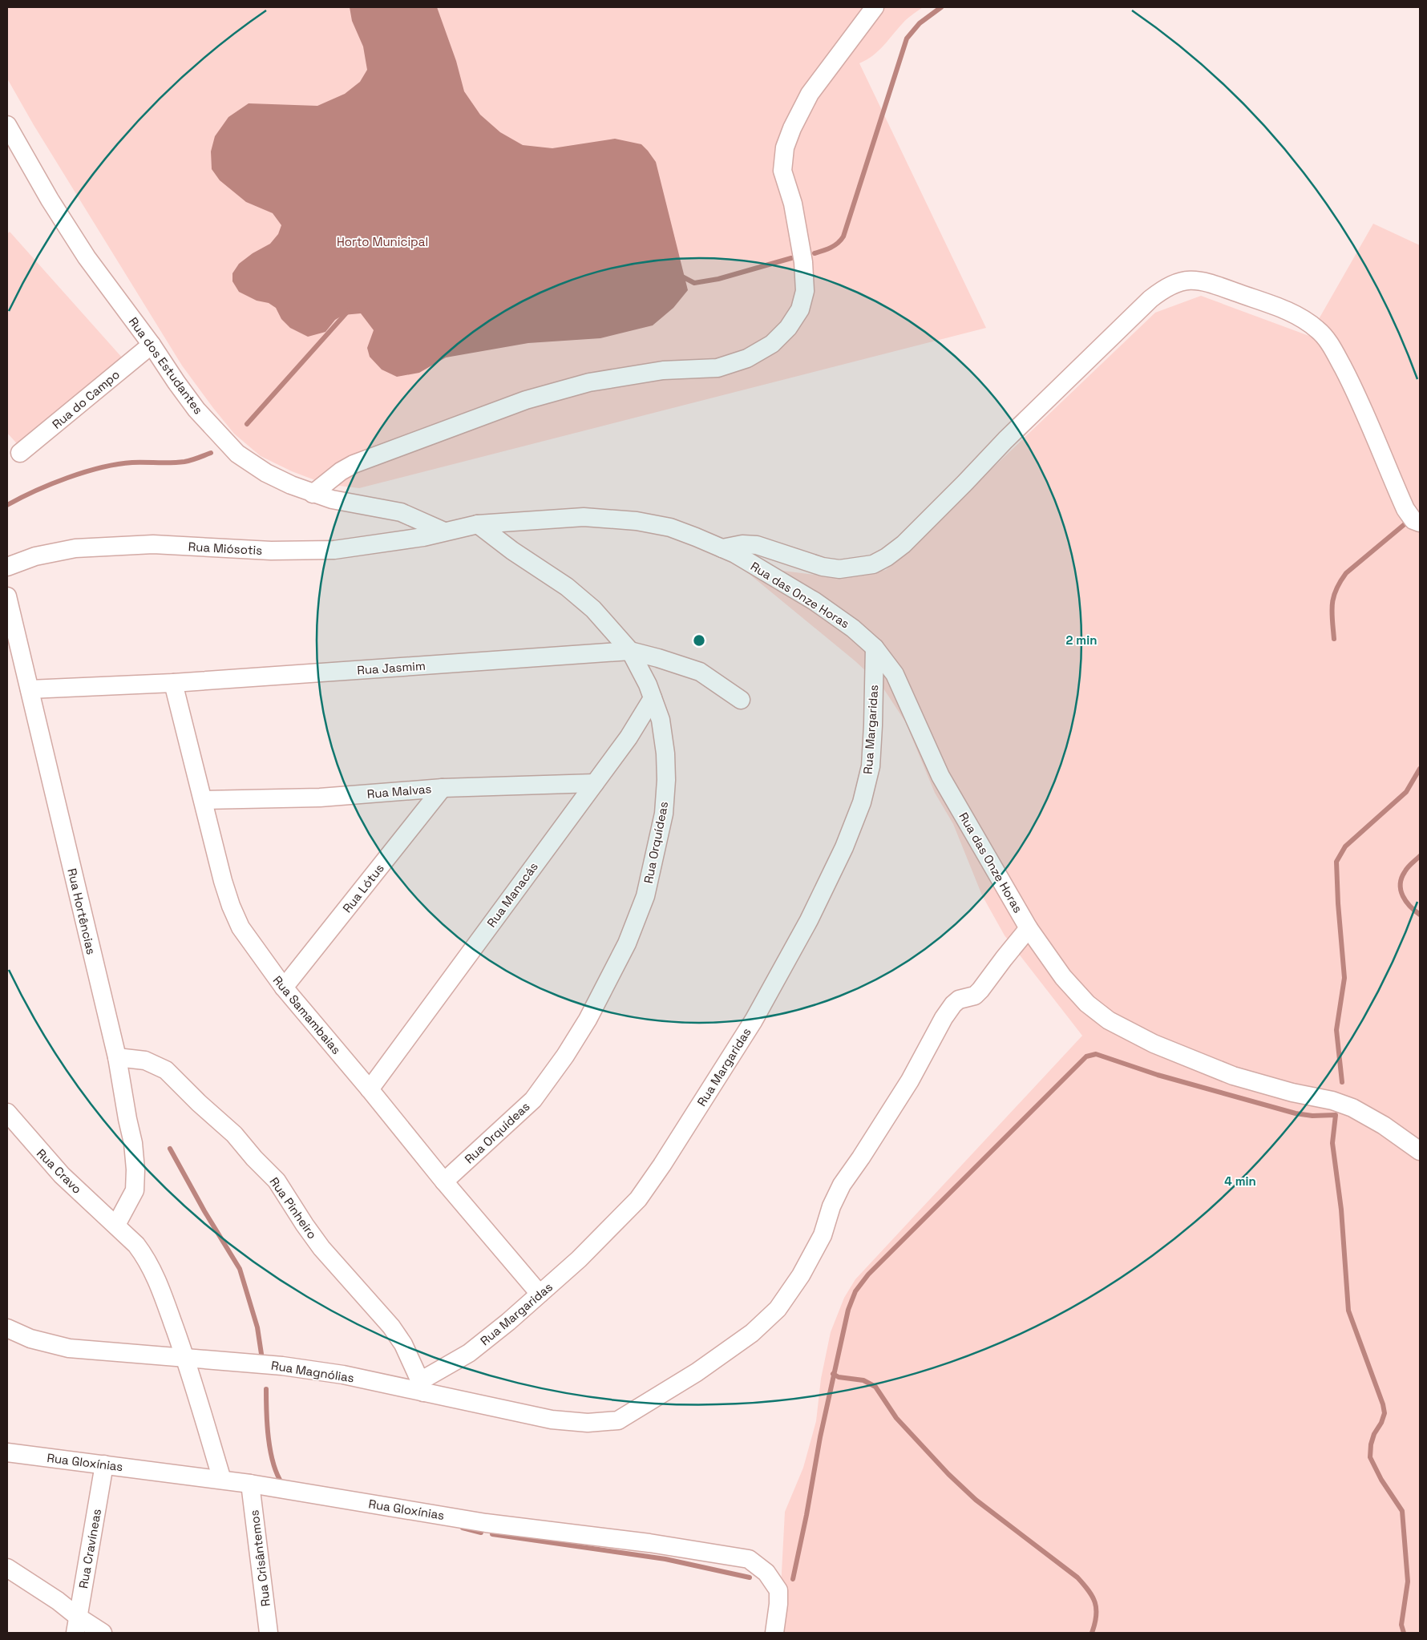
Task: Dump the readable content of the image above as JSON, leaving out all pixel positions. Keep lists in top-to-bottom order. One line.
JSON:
{"streets":{"street":["Rua dos Estudantes","Rua do Campo","Rua Miósotis","Rua das Onze Horas","Rua Jasmim","Rua Margaridas","Rua Malvas","Rua Orquídeas","Rua Lótus","Rua Manacás","Rua Hortências","Rua Samambaias","Rua Cravo","Rua Pinheiro","Rua Magnólias","Rua Gloxínias","Rua Cravíneas","Rua Crisântemos"]},"crossings":[["Rua dos Estudantes","Rua do Campo"],["Rua dos Estudantes","Rua Miósotis"],["Rua das Onze Horas","Rua Margaridas"],["Rua das Onze Horas","Rua Orquídeas"],["Rua das Onze Horas","Rua Magnólias"],["Rua Jasmim","Rua Orquídeas"],["Rua Jasmim","Rua Hortências"],["Rua Jasmim","Rua Samambaias"],["Rua Margaridas","Rua Samambaias"],["Rua Margaridas","Rua Pinheiro"],["Rua Margaridas","Rua Magnólias"],["Rua Malvas","Rua Lótus"],["Rua Malvas","Rua Manacás"],["Rua Malvas","Rua Samambaias"],["Rua Orquídeas","Rua Manacás"],["Rua Orquídeas","Rua Samambaias"],["Rua Lótus","Rua Samambaias"],["Rua Manacás","Rua Samambaias"],["Rua Hortências","Rua Cravo"],["Rua Hortências","Rua Pinheiro"],["Rua Cravo","Rua Magnólias"],["Rua Cravo","Rua Gloxínias"],["Rua Pinheiro","Rua Magnólias"],["Rua Gloxínias","Rua Cravíneas"],["Rua Gloxínias","Rua Crisântemos"]],"parks":["Horto Municipal"],"rings":["2 min","4 min"]}
